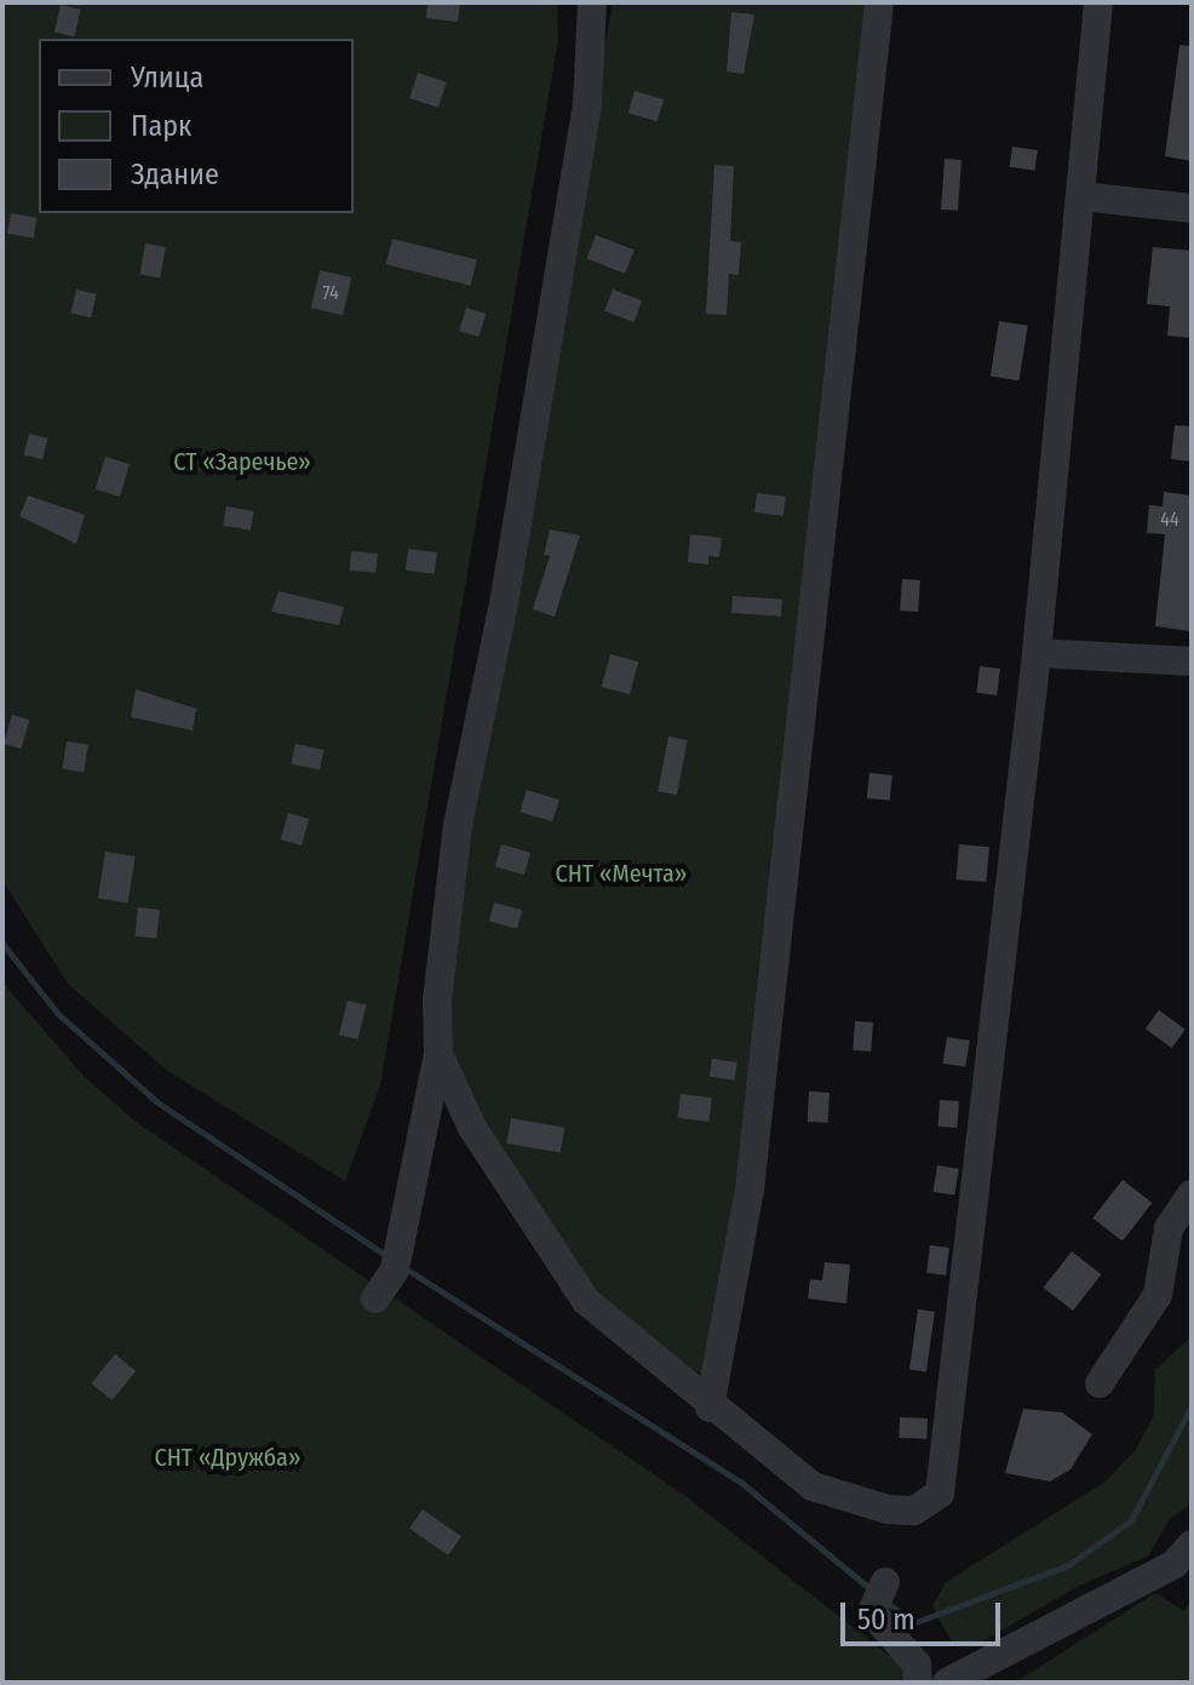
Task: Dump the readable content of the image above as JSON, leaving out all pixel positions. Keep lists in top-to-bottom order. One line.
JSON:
{"parks":["СТ «Заречье»","СНТ «Мечта»","СНТ «Дружба»"],"house_numbers":["74","44"],"legend":["Улица","Парк","Здание"],"scale_bar":"50 m"}
